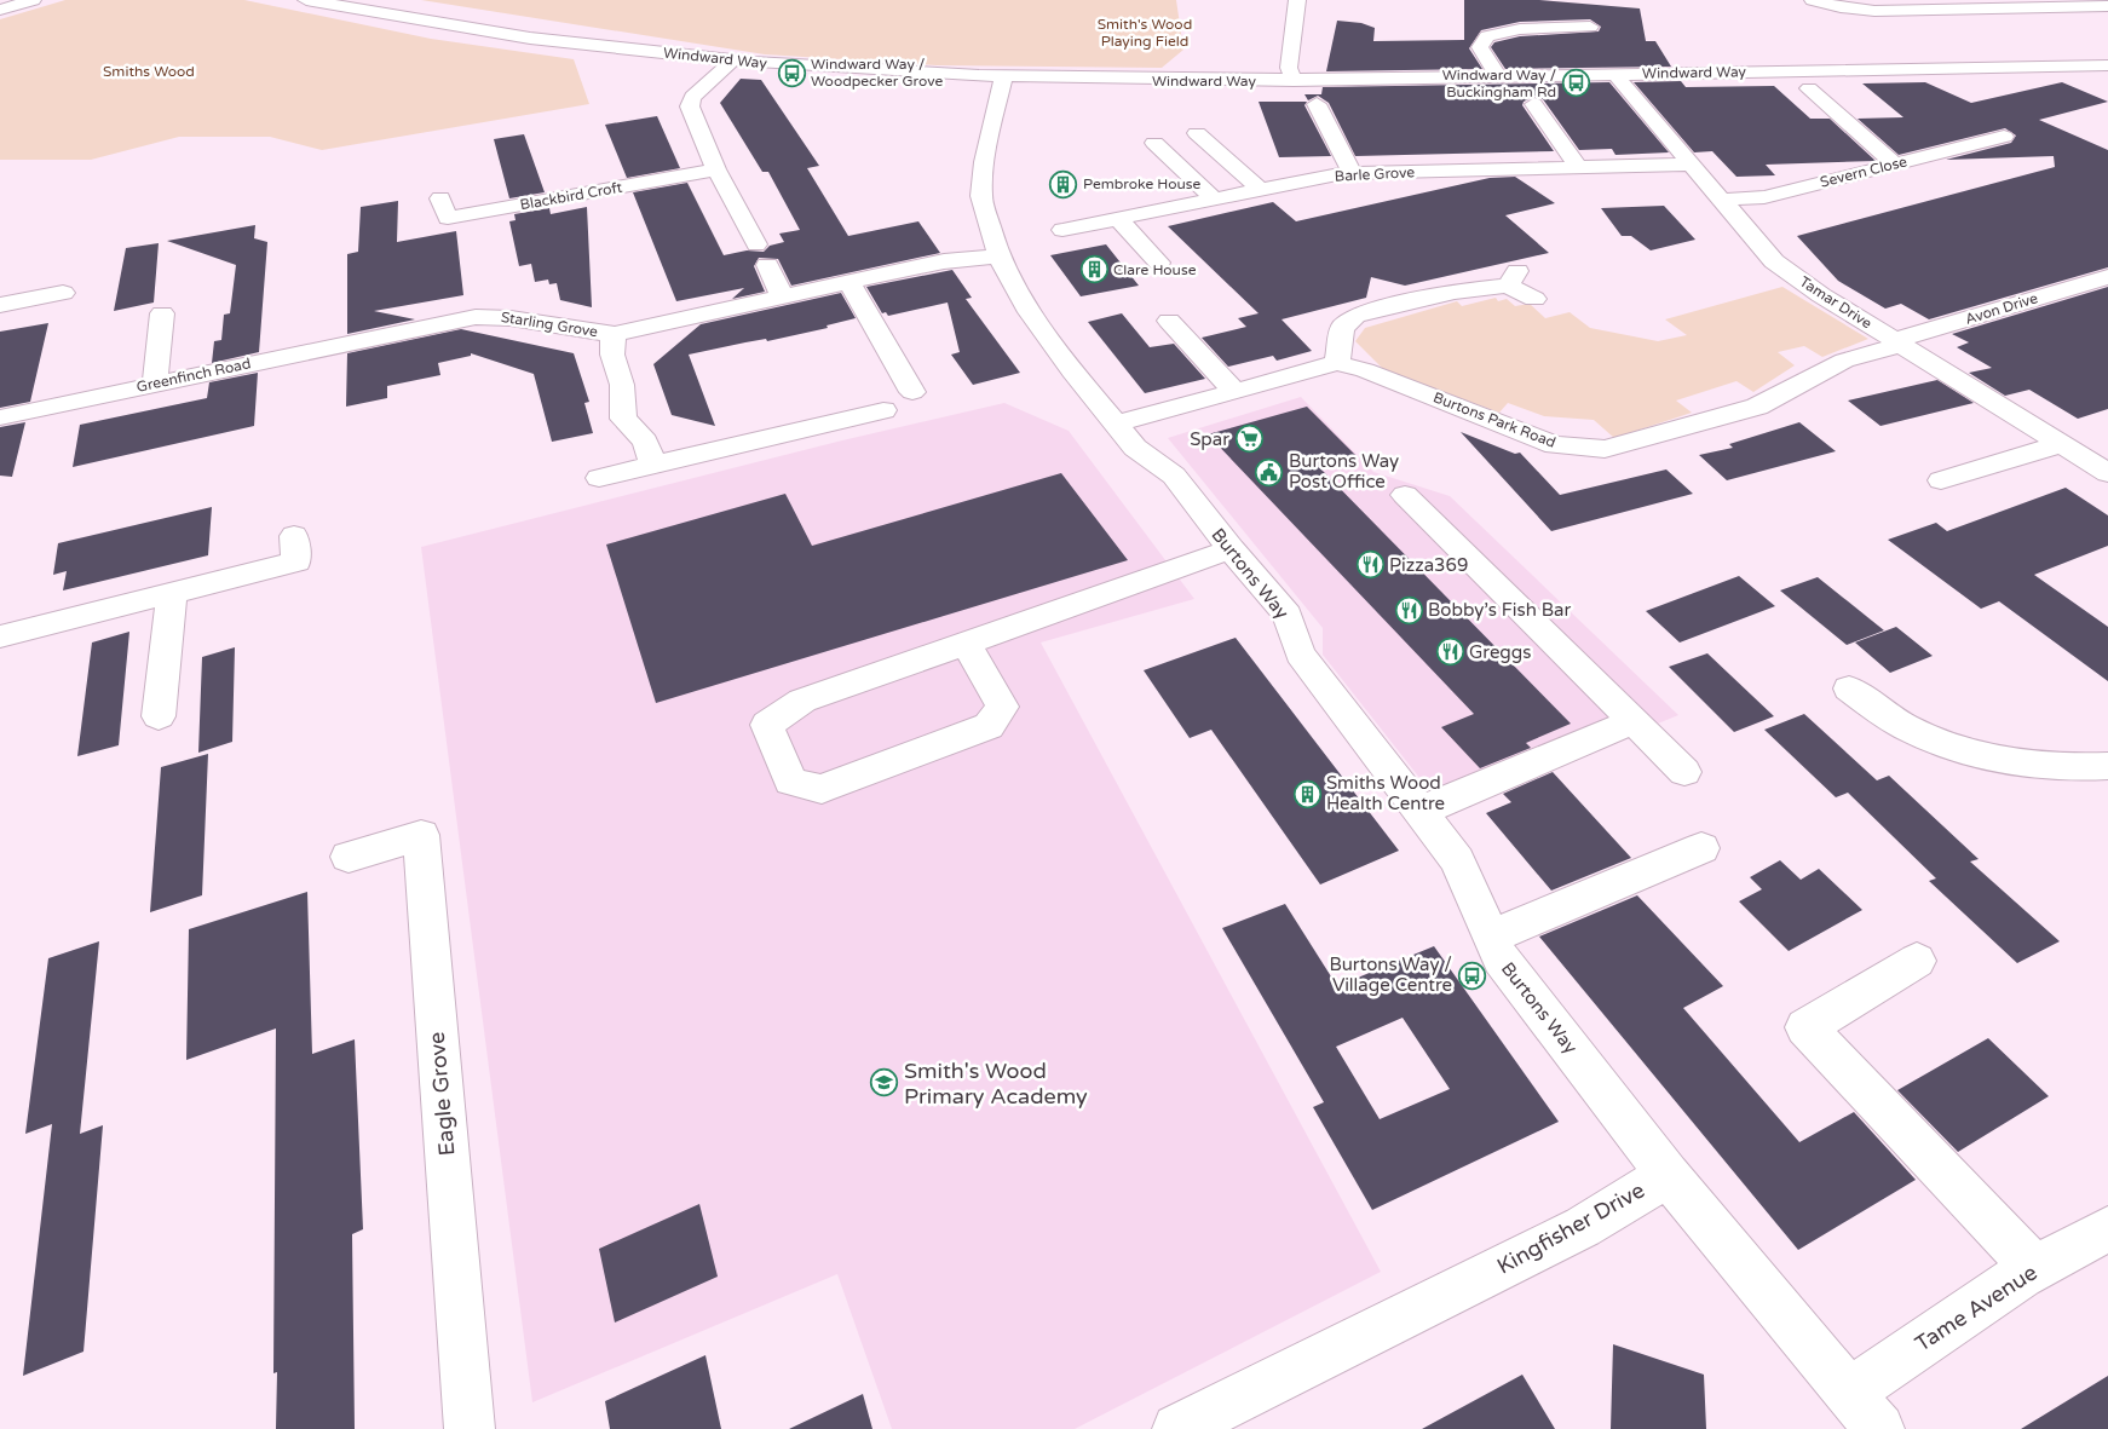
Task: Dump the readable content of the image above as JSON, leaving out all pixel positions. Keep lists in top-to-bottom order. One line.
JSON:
{"streets":{"street":["Windward Way","Severn Close","Barle Grove","Blackbird Croft","Tamar Drive","Avon Drive","Starling Grove","Greenfinch Road","Burtons Park Road","Burtons Way","Eagle Grove","Kingfisher Drive","Tame Avenue"]},"crossings":[["Windward Way","Tamar Drive"],["Windward Way","Burtons Way"],["Severn Close","Tamar Drive"],["Barle Grove","Tamar Drive"],["Tamar Drive","Avon Drive"],["Tamar Drive","Burtons Park Road"],["Avon Drive","Burtons Park Road"],["Starling Grove","Greenfinch Road"],["Starling Grove","Burtons Way"],["Burtons Way","Kingfisher Drive"]],"parks":["Smith's Wood Playing Field","Smiths Wood"],"places":{"bus stop":["Windward Way / Woodpecker Grove","Windward Way / Buckingham Rd","Burtons Way / Village Centre"],"building":["Pembroke House","Clare House","Smiths Wood Health Centre"],"supermarket":["Spar"],"public building":["Burtons Way Post Office"],"restaurant":["Pizza369","Bobby’s Fish Bar","Greggs"],"school or university":["Smith's Wood Primary Academy"]}}
